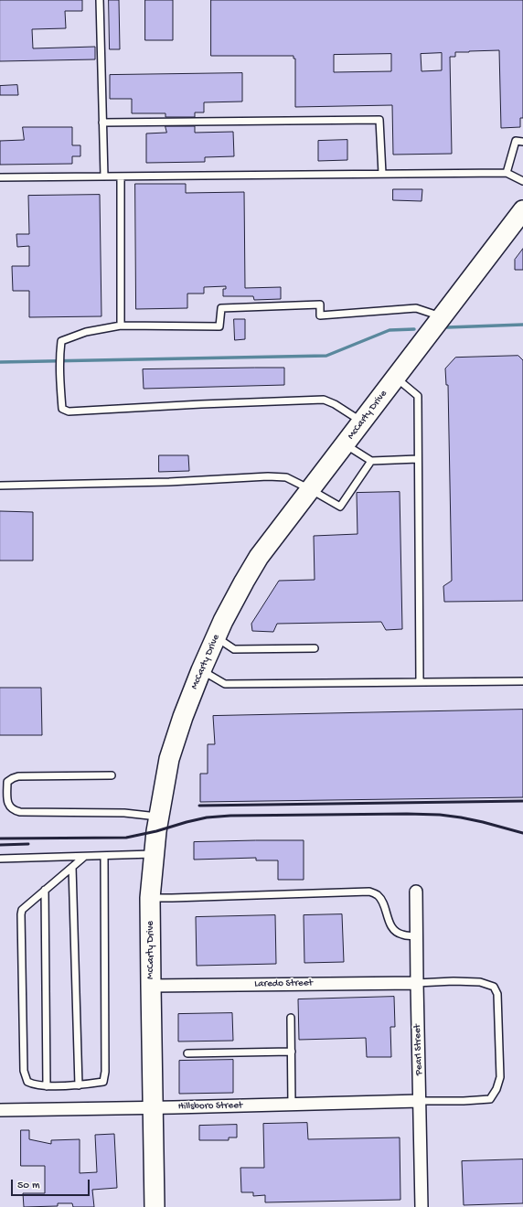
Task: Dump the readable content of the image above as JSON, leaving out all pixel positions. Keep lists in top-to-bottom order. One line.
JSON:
{"streets":{"main road":["McCarty Drive"],"street":["Laredo Street","Pearl Street","Hillsboro Street"]},"crossings":[["McCarty Drive","Laredo Street"],["McCarty Drive","Hillsboro Street"],["Laredo Street","Pearl Street"],["Pearl Street","Hillsboro Street"]],"scale_bar":"50 m"}
